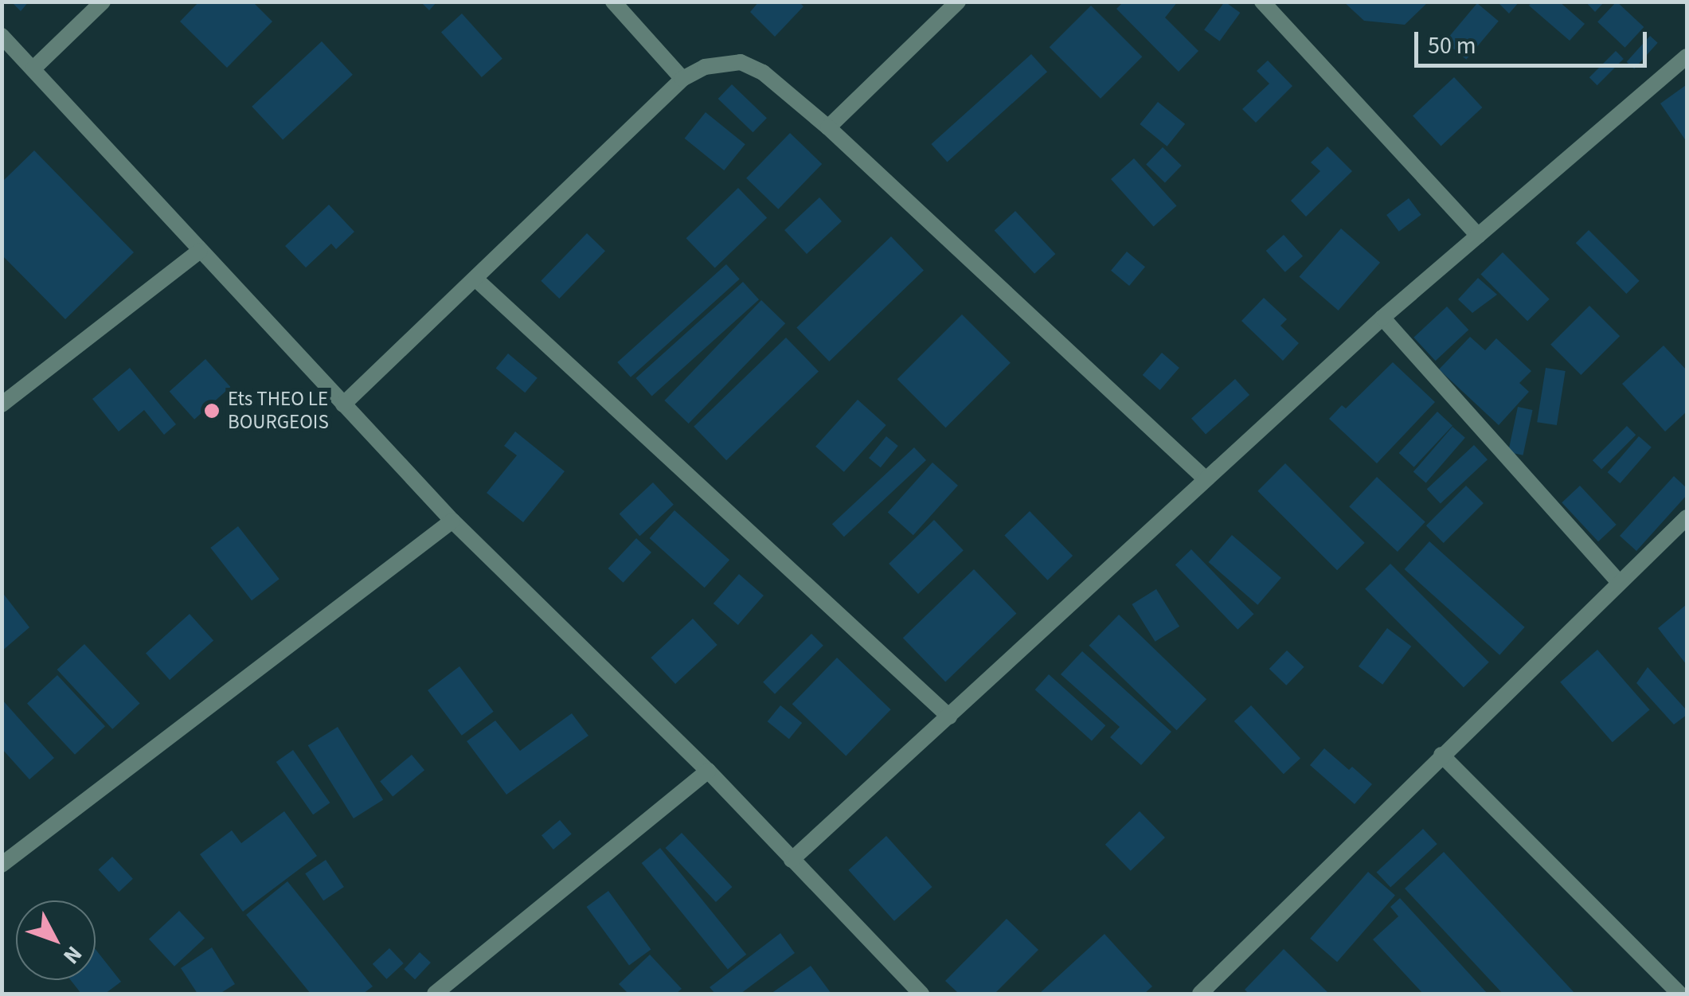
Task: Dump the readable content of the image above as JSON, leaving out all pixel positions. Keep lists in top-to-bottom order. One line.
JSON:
{"places":["Ets THEO LE BOURGEOIS"],"scale_bar":"50 m","north":"bottom right"}
